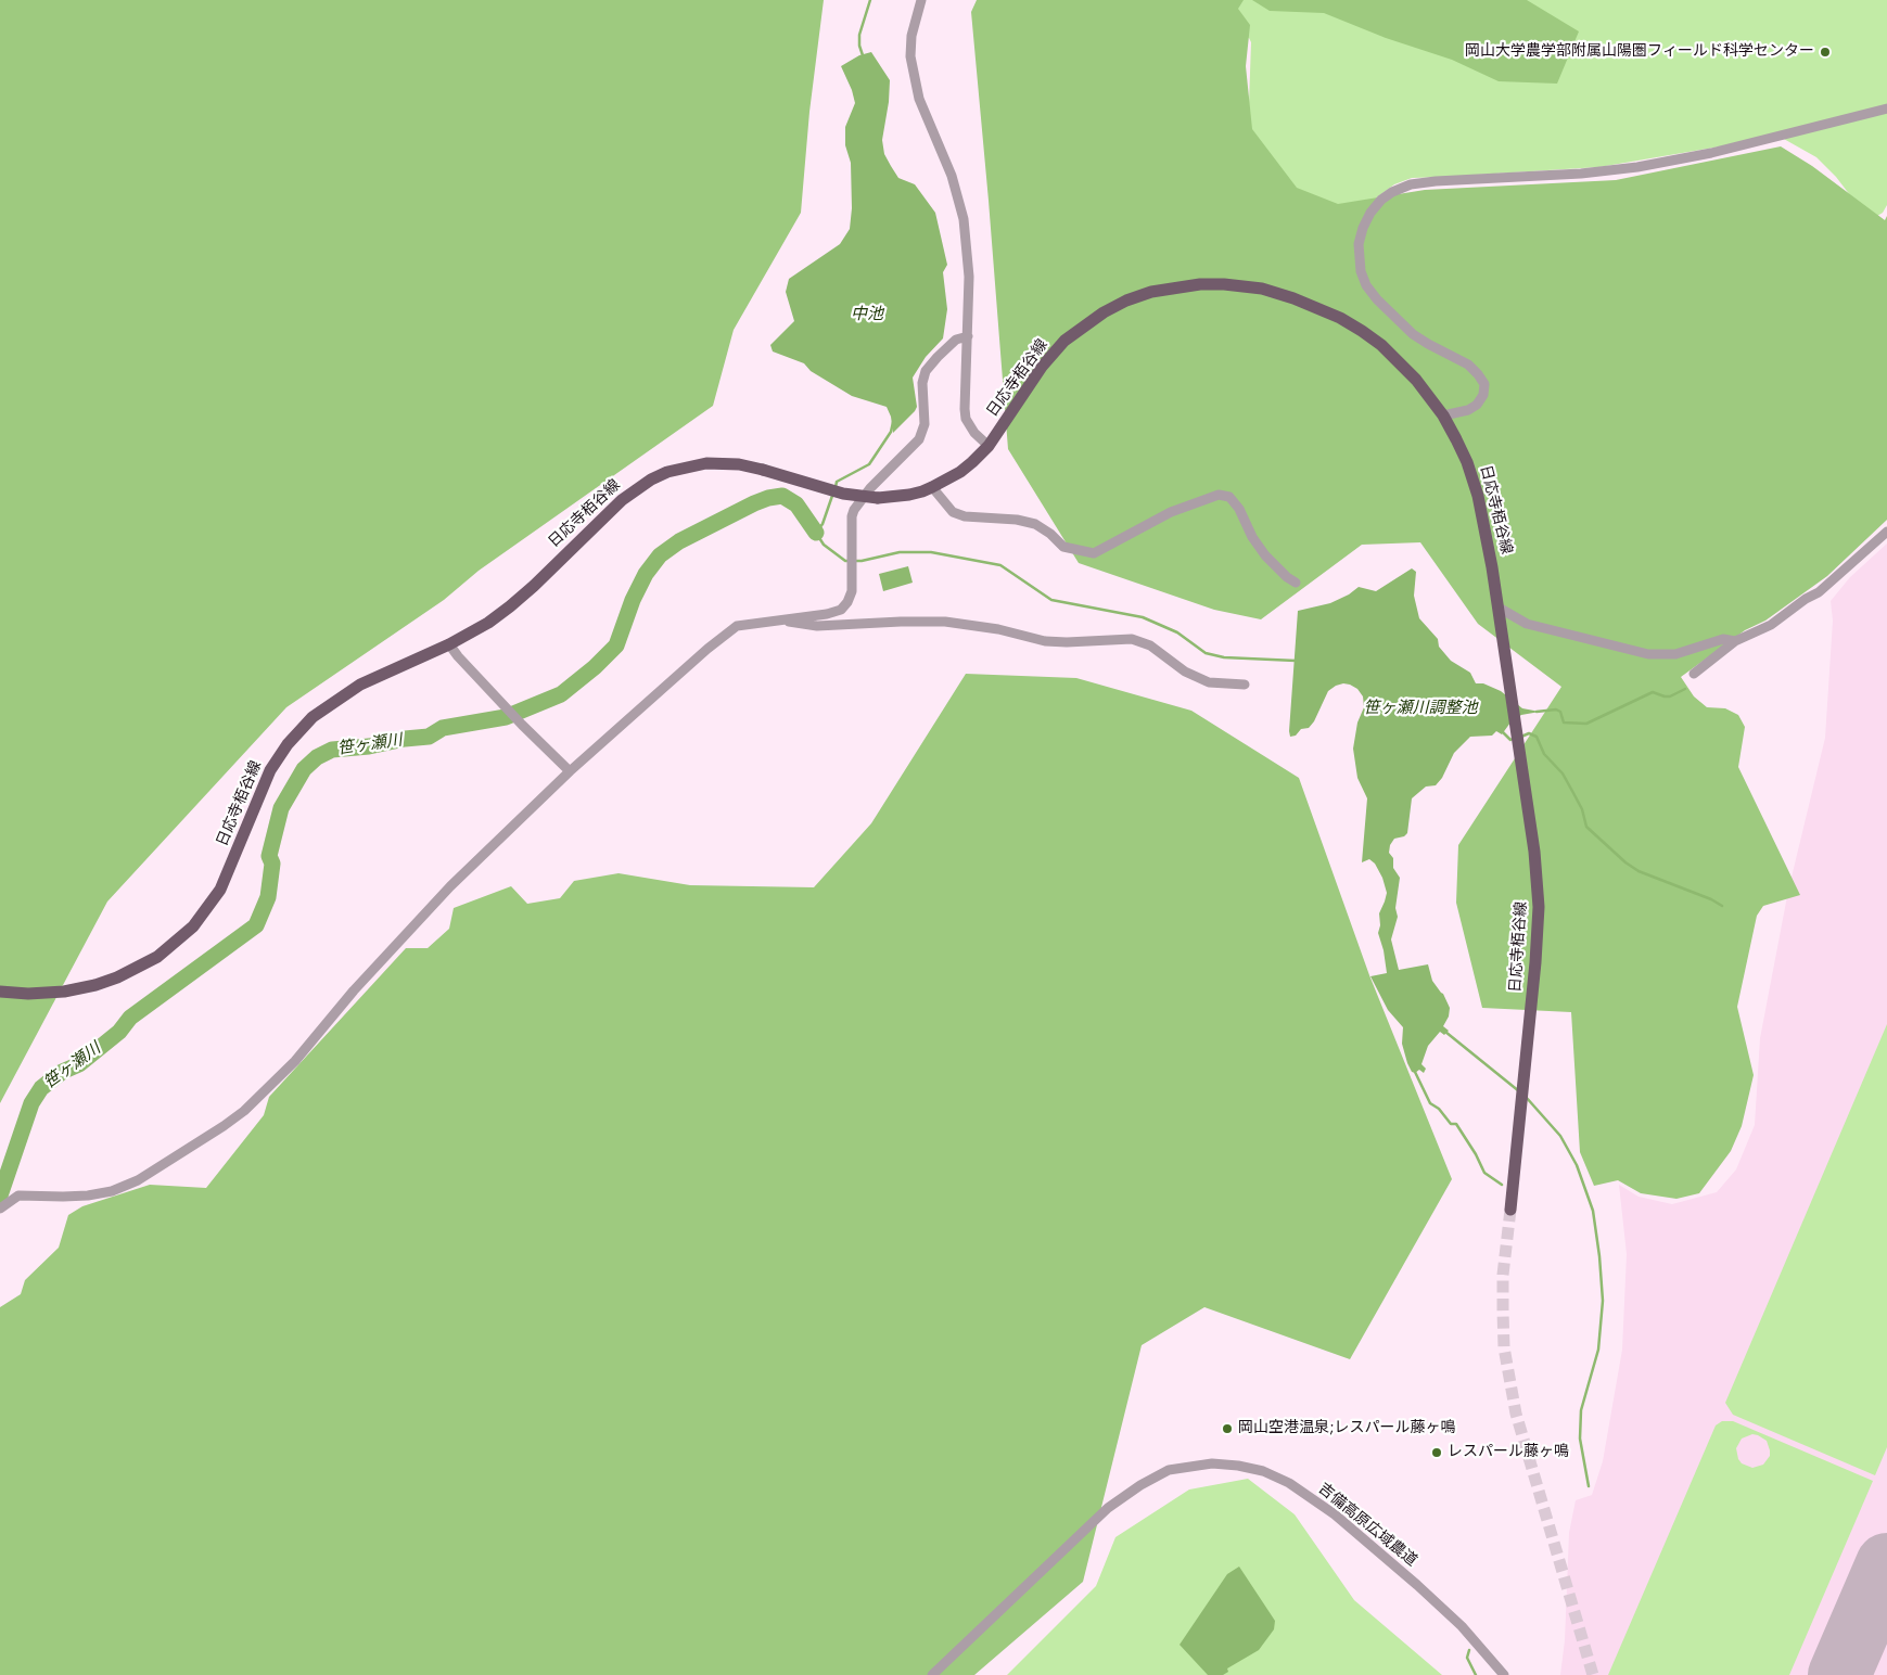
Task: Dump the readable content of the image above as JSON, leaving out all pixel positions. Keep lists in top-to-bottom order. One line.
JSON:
{"streets":{"main road":["日応寺栢谷線"],"street":["吉備高原広域農道"]},"water":["中池","笹ヶ瀬川調整池","笹ヶ瀬川"],"places":["岡山大学農学部附属山陽圏フィールド科学センター","岡山空港温泉;レスパール藤ヶ鳴","レスパール藤ヶ鳴"]}
